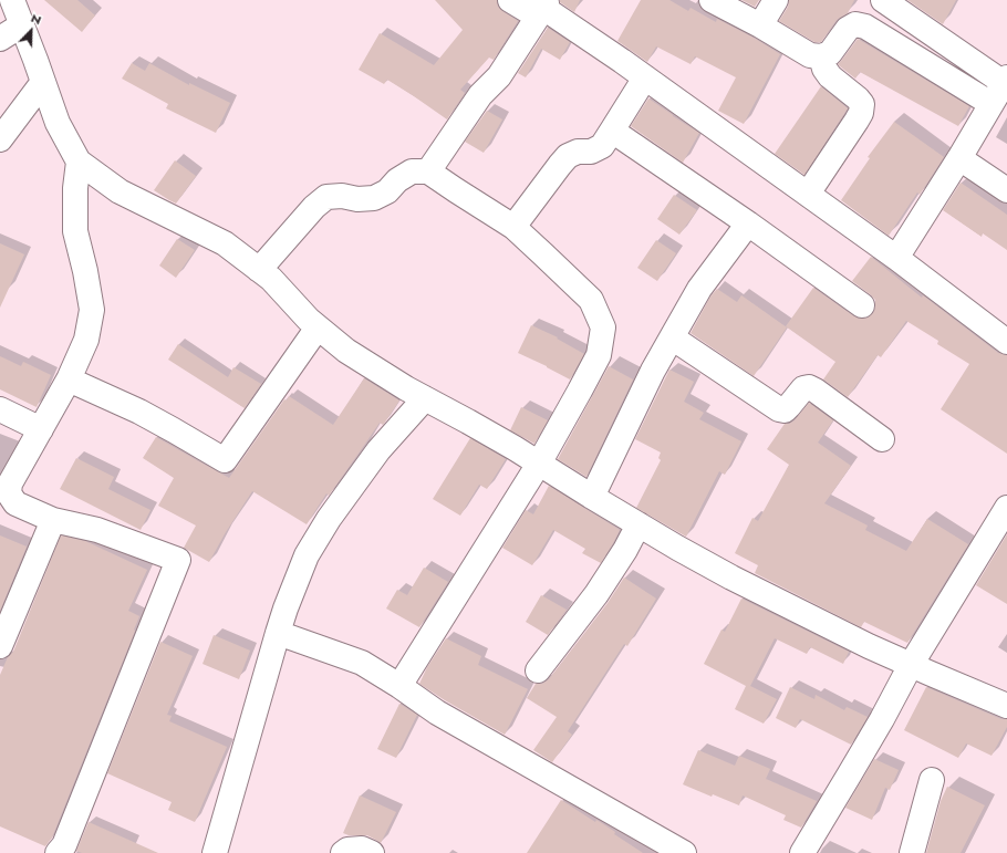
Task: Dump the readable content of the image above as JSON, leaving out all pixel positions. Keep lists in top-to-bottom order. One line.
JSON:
{"north":"top right"}
